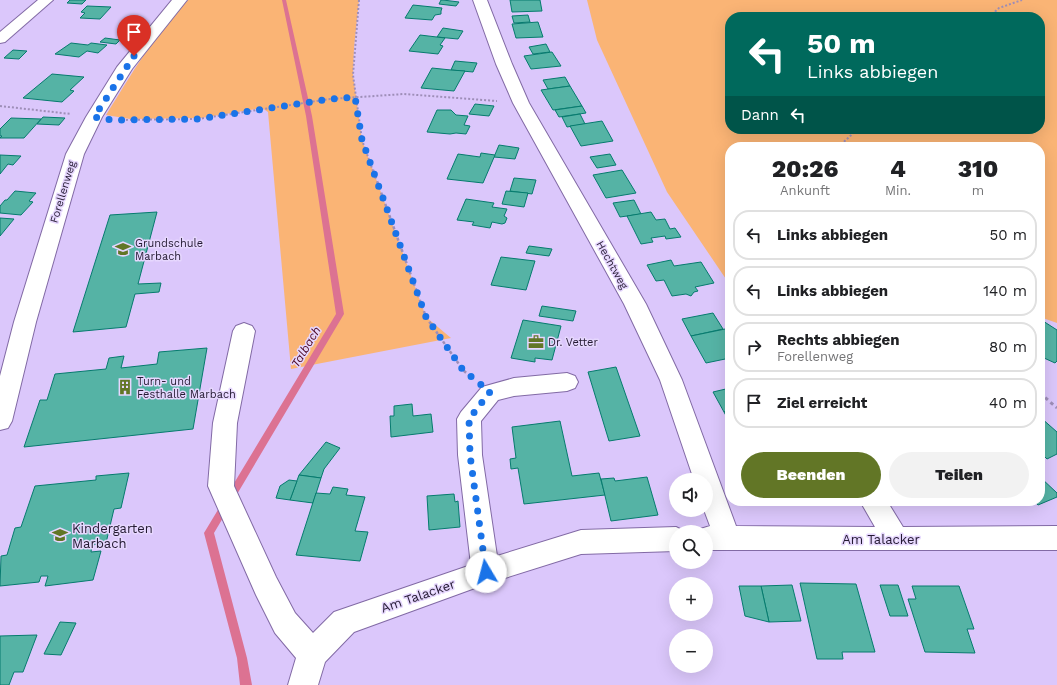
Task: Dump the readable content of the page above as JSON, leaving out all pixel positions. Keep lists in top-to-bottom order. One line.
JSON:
{"streets":{"street":["Forellenweg","Hechtweg","Am Talacker"]},"crossings":[["Hechtweg","Am Talacker"]],"water":["Talbach"],"places":{"school or university":["Grundschule Marbach","Kindergarten Marbach"],"office":["Dr. Vetter"],"building":["Turn- und Festhalle Marbach"]},"page":{"turn":["50 m","Links abbiegen"],"then":"Dann","eta":["20:26","Ankunft","4","Min.","310","m"],"list":[{"name":"Links abbiegen","value":"50 m"},{"name":"Links abbiegen","value":"140 m"},{"name":"Rechts abbiegen","note":"Forellenweg","value":"80 m"},{"name":"Ziel erreicht","value":"40 m"}],"buttons":["Beenden","Teilen"],"map_buttons":["+","−"]}}
